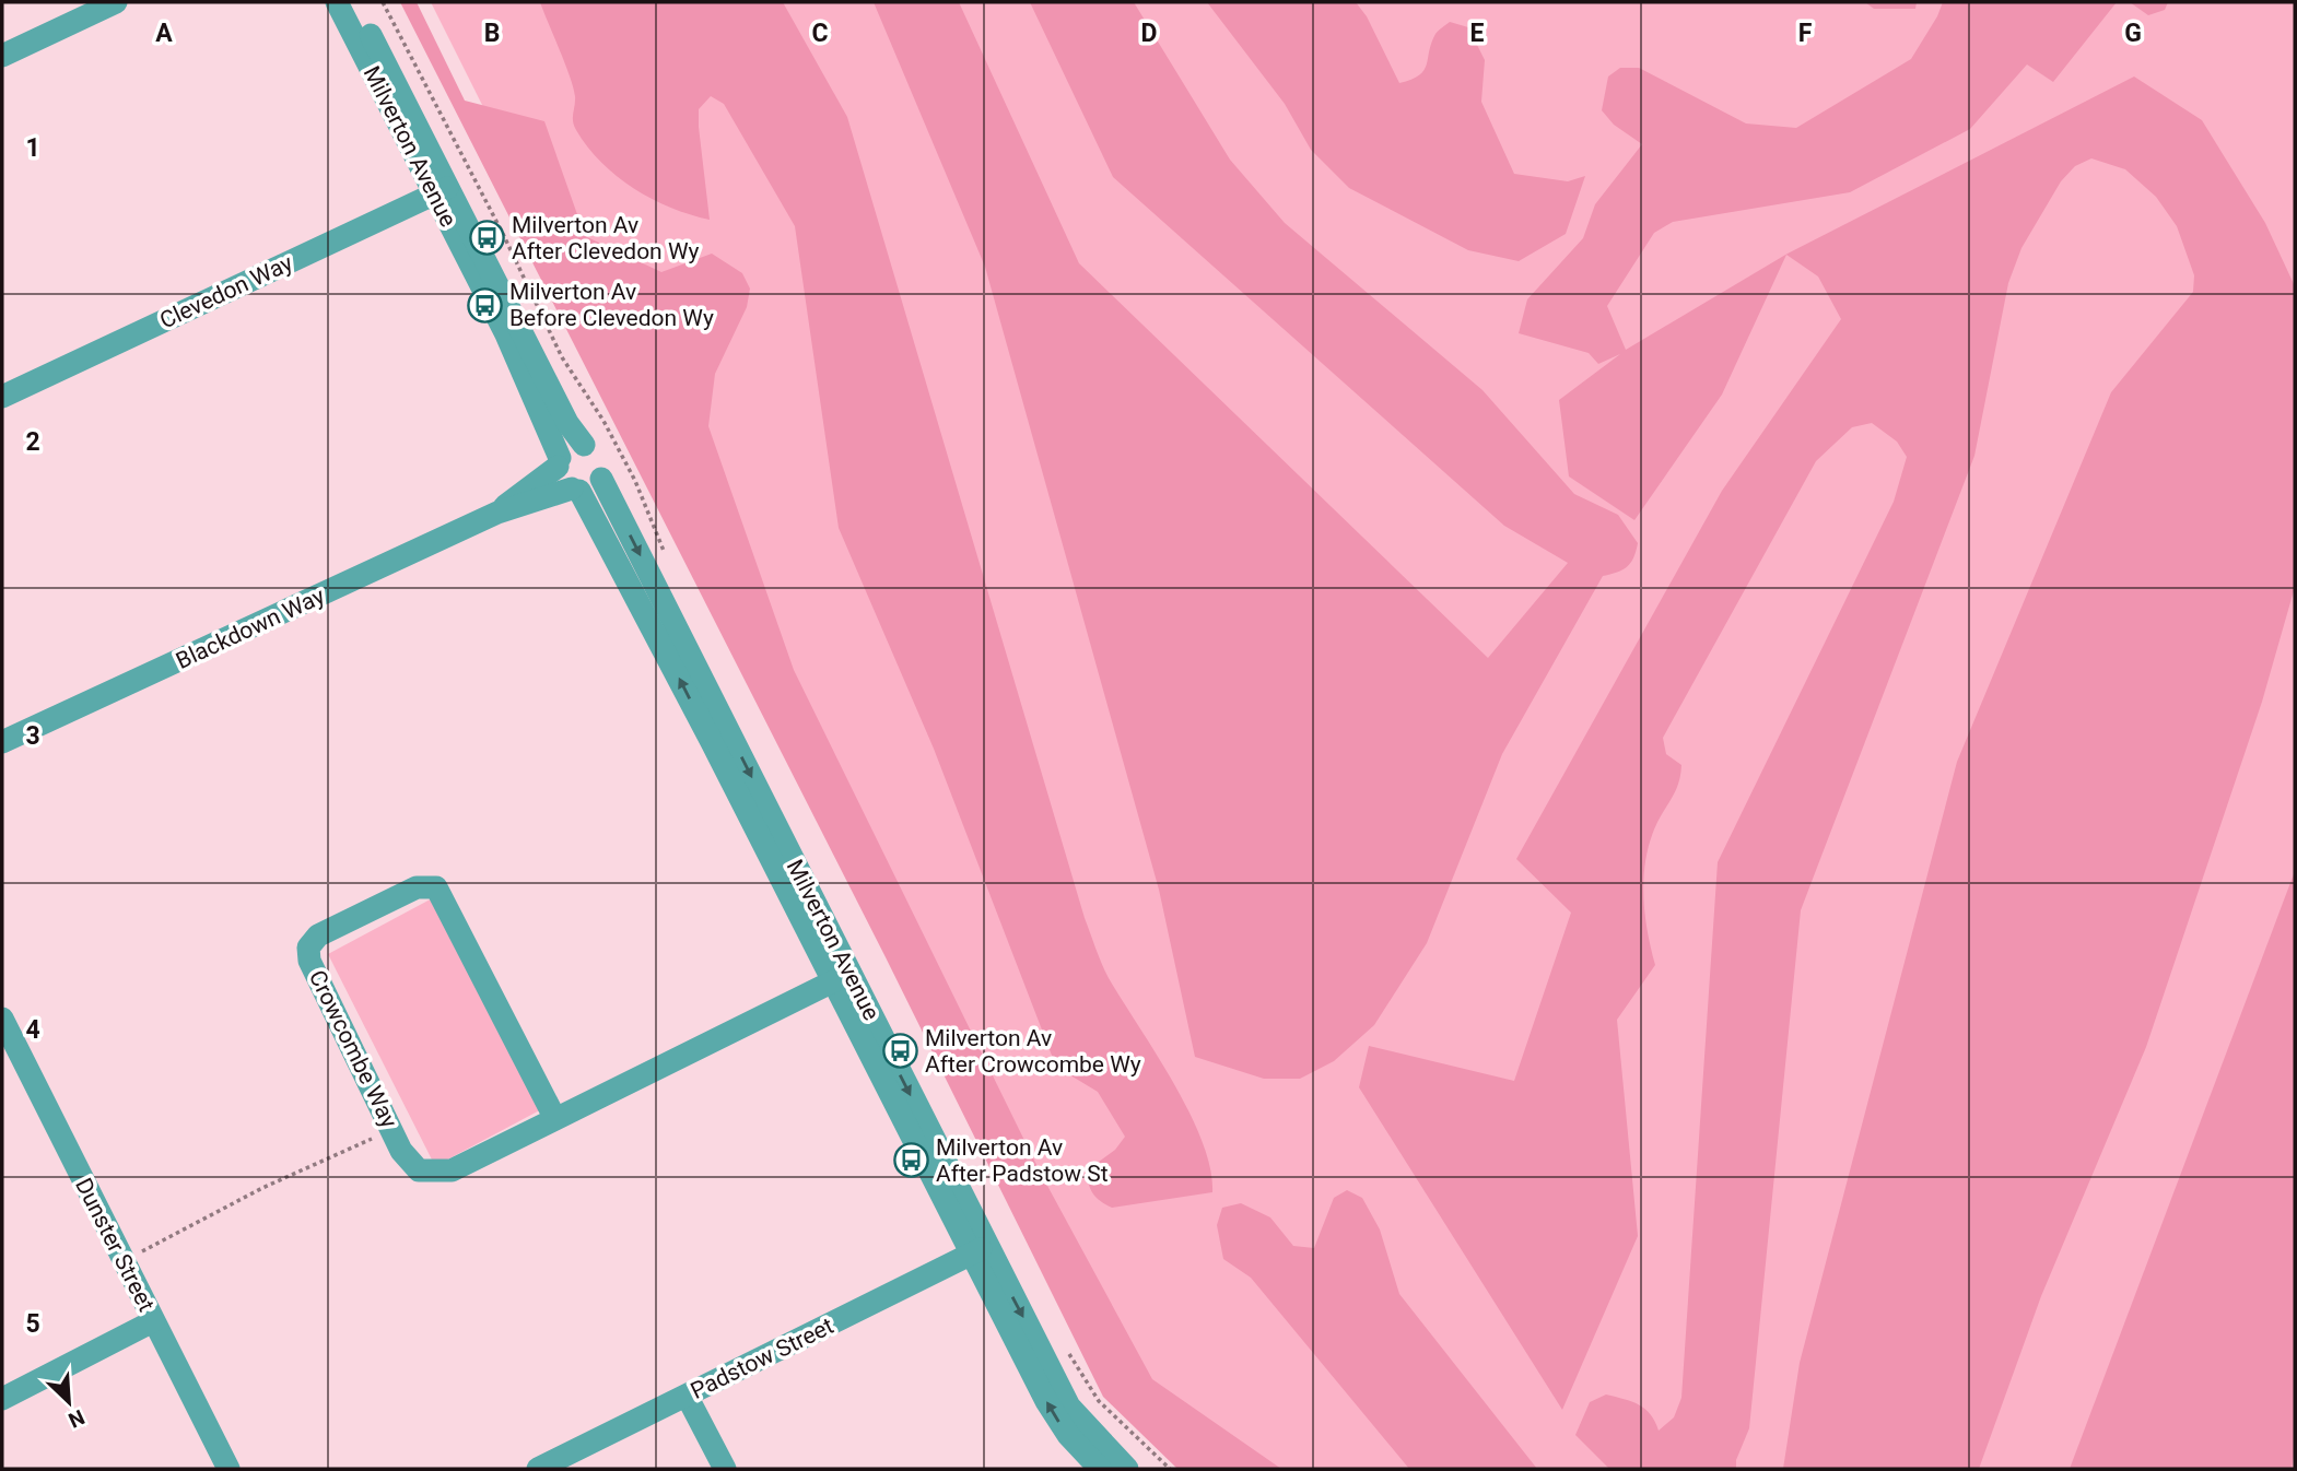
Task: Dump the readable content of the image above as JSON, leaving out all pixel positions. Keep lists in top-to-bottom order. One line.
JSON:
{"streets":{"street":["Milverton Avenue","Clevedon Way","Blackdown Way","Crowcombe Way","Dunster Street","Padstow Street"]},"crossings":[["Milverton Avenue","Clevedon Way"],["Milverton Avenue","Blackdown Way"],["Milverton Avenue","Crowcombe Way"],["Milverton Avenue","Padstow Street"]],"places":{"bus stop":["Milverton Av After Clevedon Wy","Milverton Av Before Clevedon Wy","Milverton Av After Crowcombe Wy","Milverton Av After Padstow St"]},"north":"bottom right","grid":{"columns":["A","B","C","D","E","F","G"],"rows":["1","2","3","4","5"]}}
